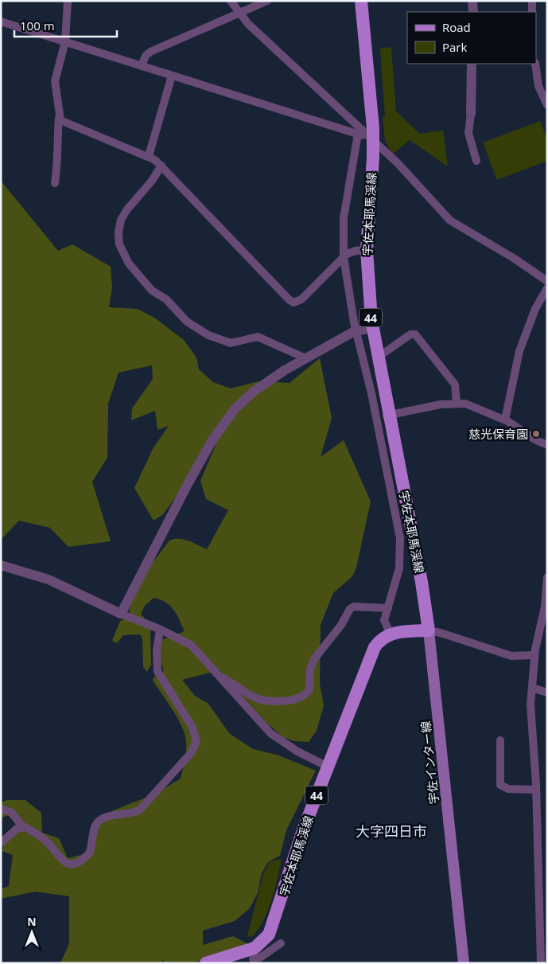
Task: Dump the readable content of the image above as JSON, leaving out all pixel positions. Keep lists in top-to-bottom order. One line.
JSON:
{"streets":{"main road":["宇佐本耶馬渓線","44","宇佐インター線"]},"crossings":[["宇佐本耶馬渓線","44"],["宇佐本耶馬渓線","宇佐インター線"]],"districts":["大字四日市"],"places":["慈光保育園"],"legend":["Road","Park"],"scale_bar":"100 m","north":"top"}
